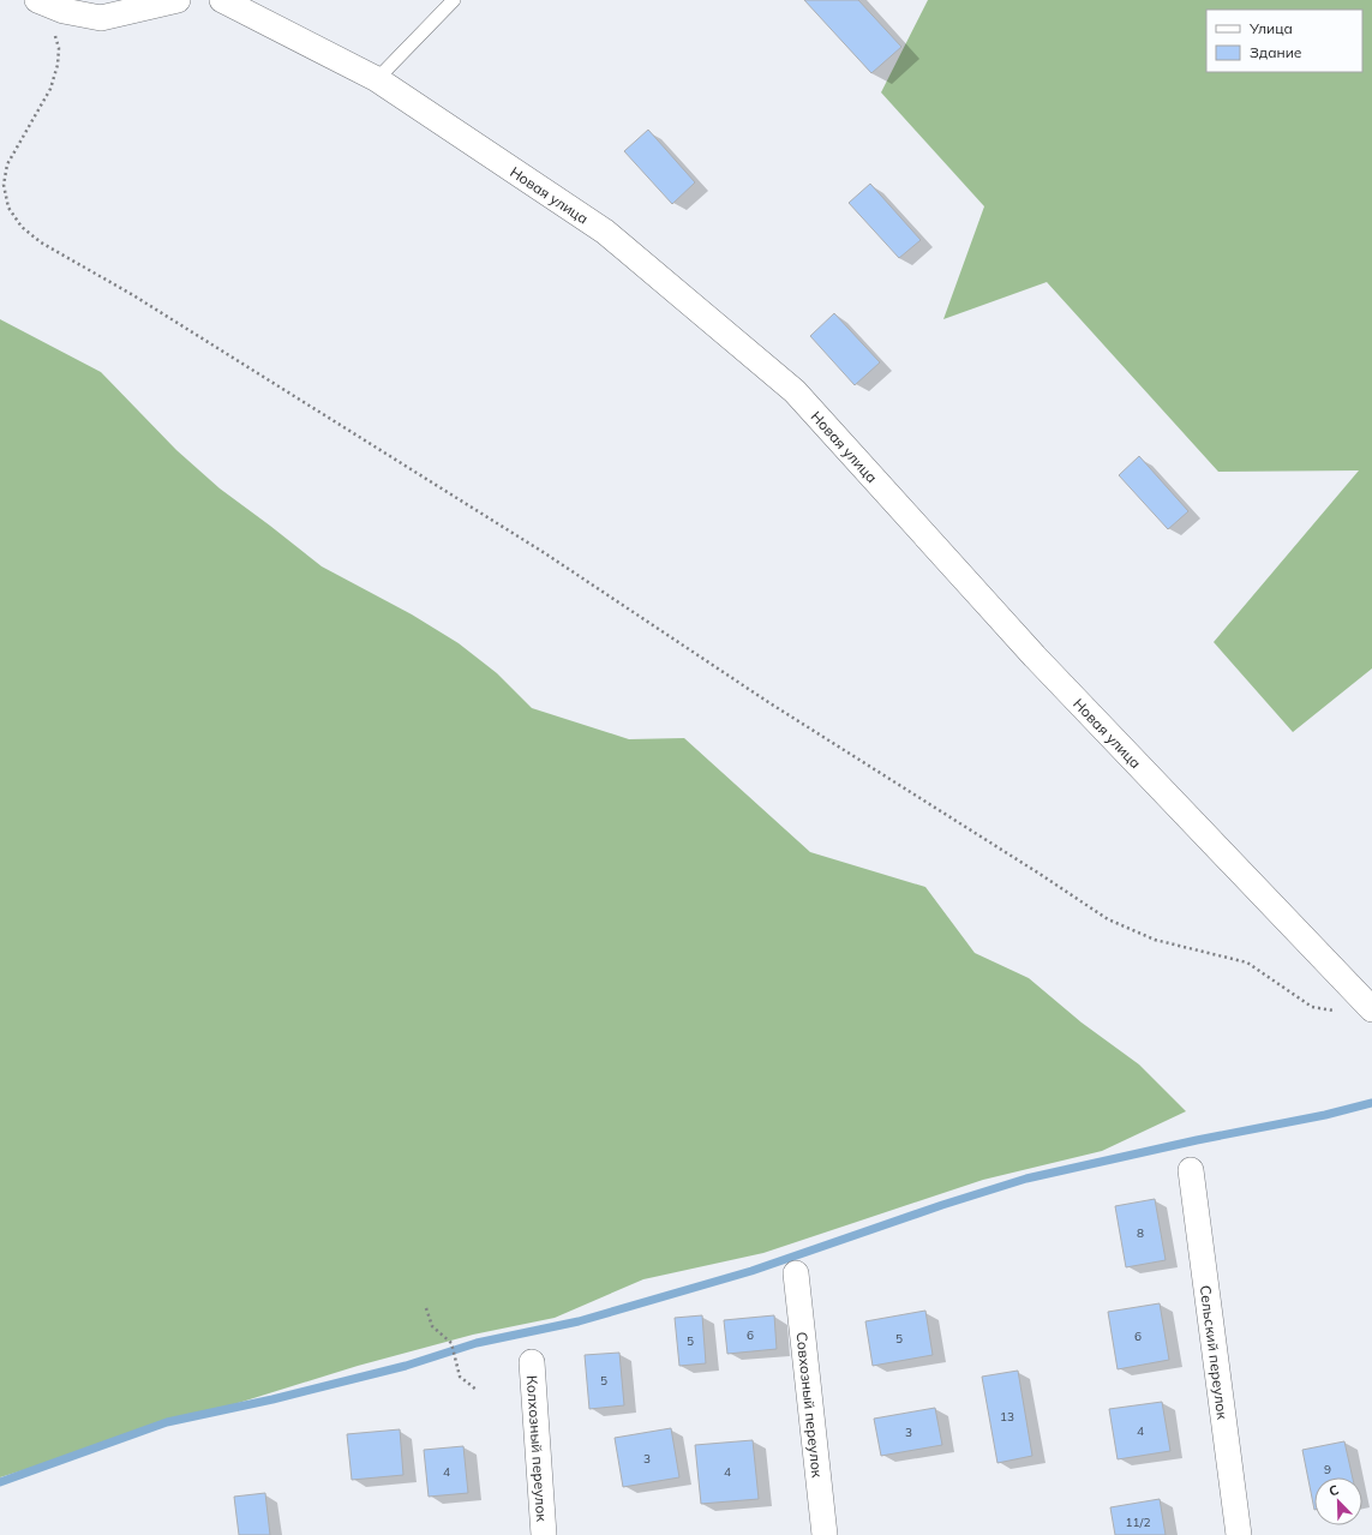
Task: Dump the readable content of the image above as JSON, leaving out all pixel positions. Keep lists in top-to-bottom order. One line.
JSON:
{"streets":{"street":["Новая улица","Сельский переулок","Совхозный переулок","Колхозный переулок"]},"house_numbers":["8","6","6","5","5","5","13","4","3","3","9","4","4","11/2"],"legend":["Улица","Здание"],"north":"top left"}
